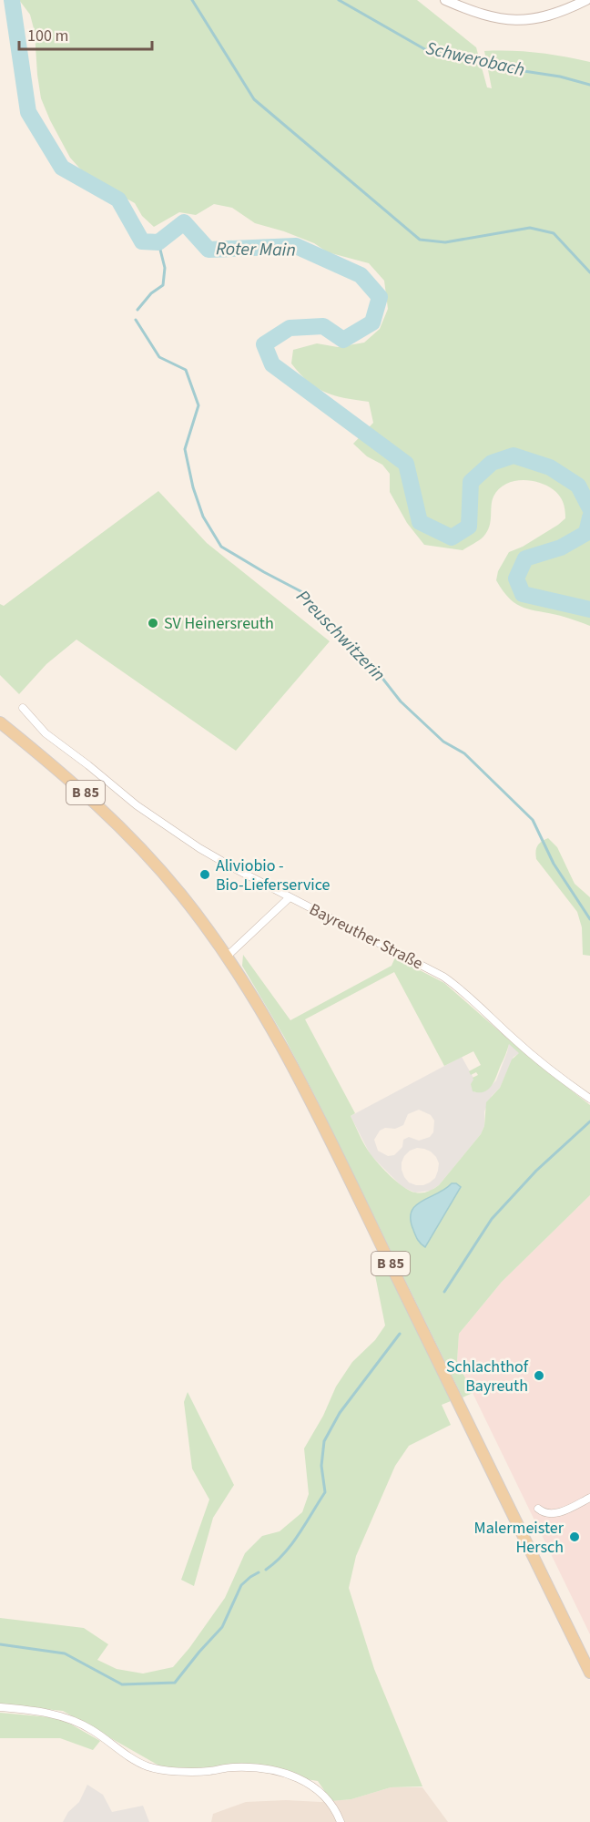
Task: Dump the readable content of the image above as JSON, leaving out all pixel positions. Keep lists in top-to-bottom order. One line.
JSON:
{"streets":{"main road":["B 85"],"street":["Bayreuther Straße"]},"water":["Schwerobach","Roter Main","Preuschwitzerin"],"places":["SV Heinersreuth","Aliviobio - Bio-Lieferservice","Schlachthof Bayreuth","Malermeister Hersch"],"scale_bar":"100 m"}
